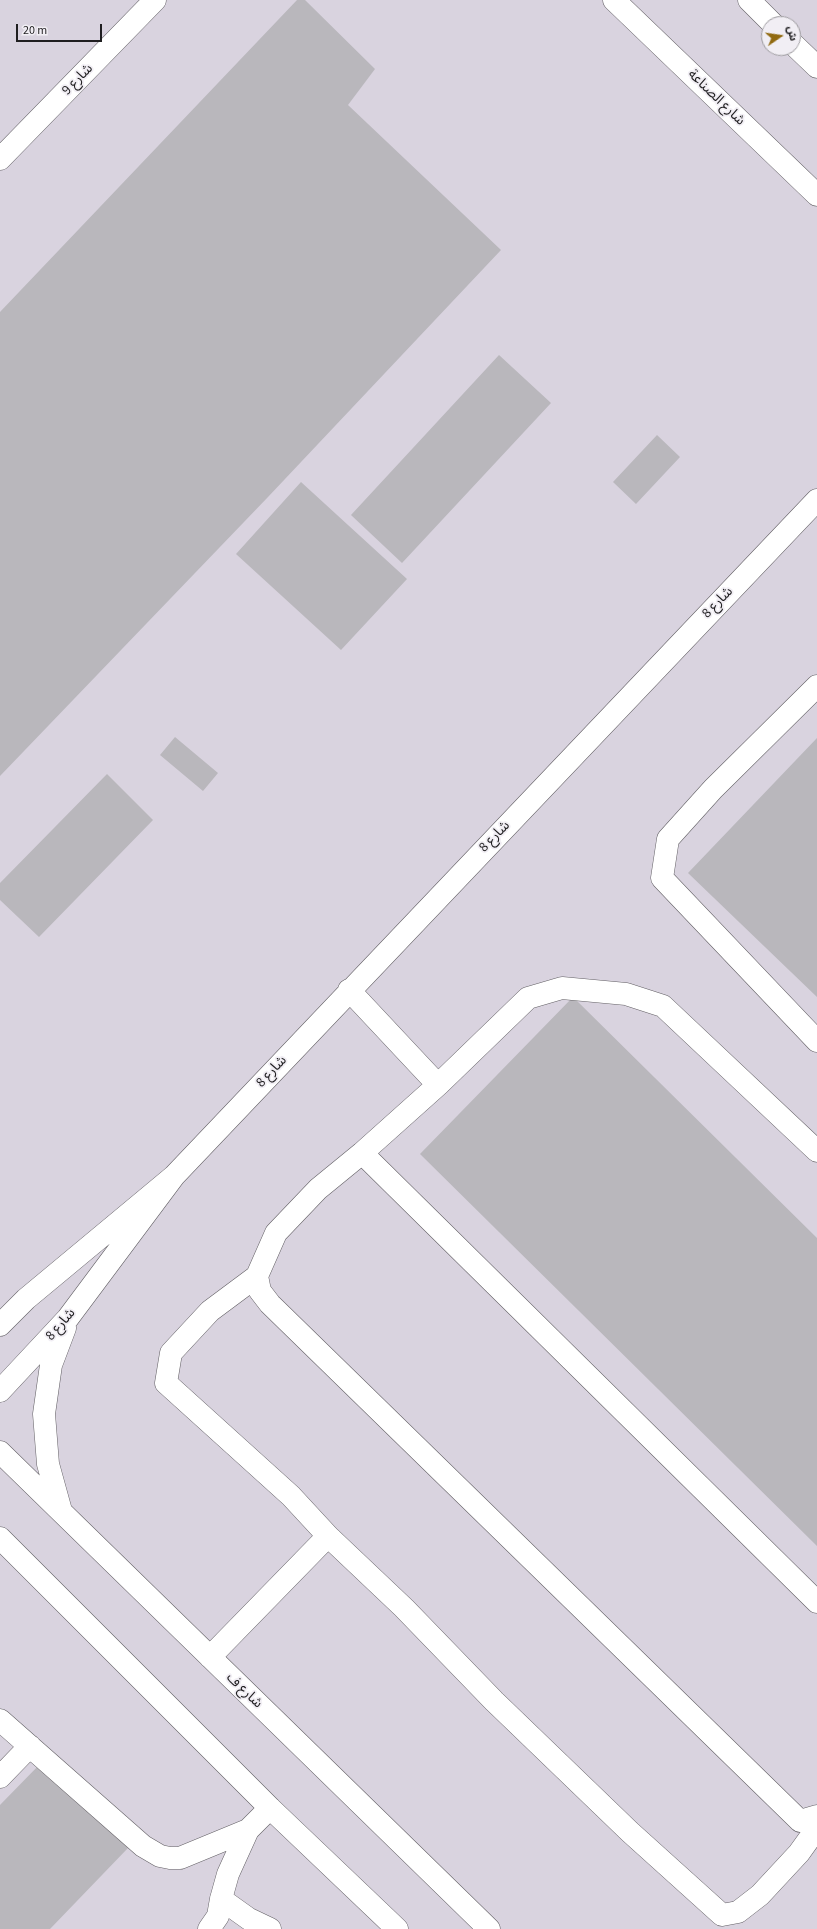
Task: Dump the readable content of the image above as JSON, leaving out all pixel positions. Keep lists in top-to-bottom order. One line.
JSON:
{"streets":{"street":["شارع 9","شارع الصناعة","شارع 8","شارع ف"]},"scale_bar":"20 m","north":"right"}
